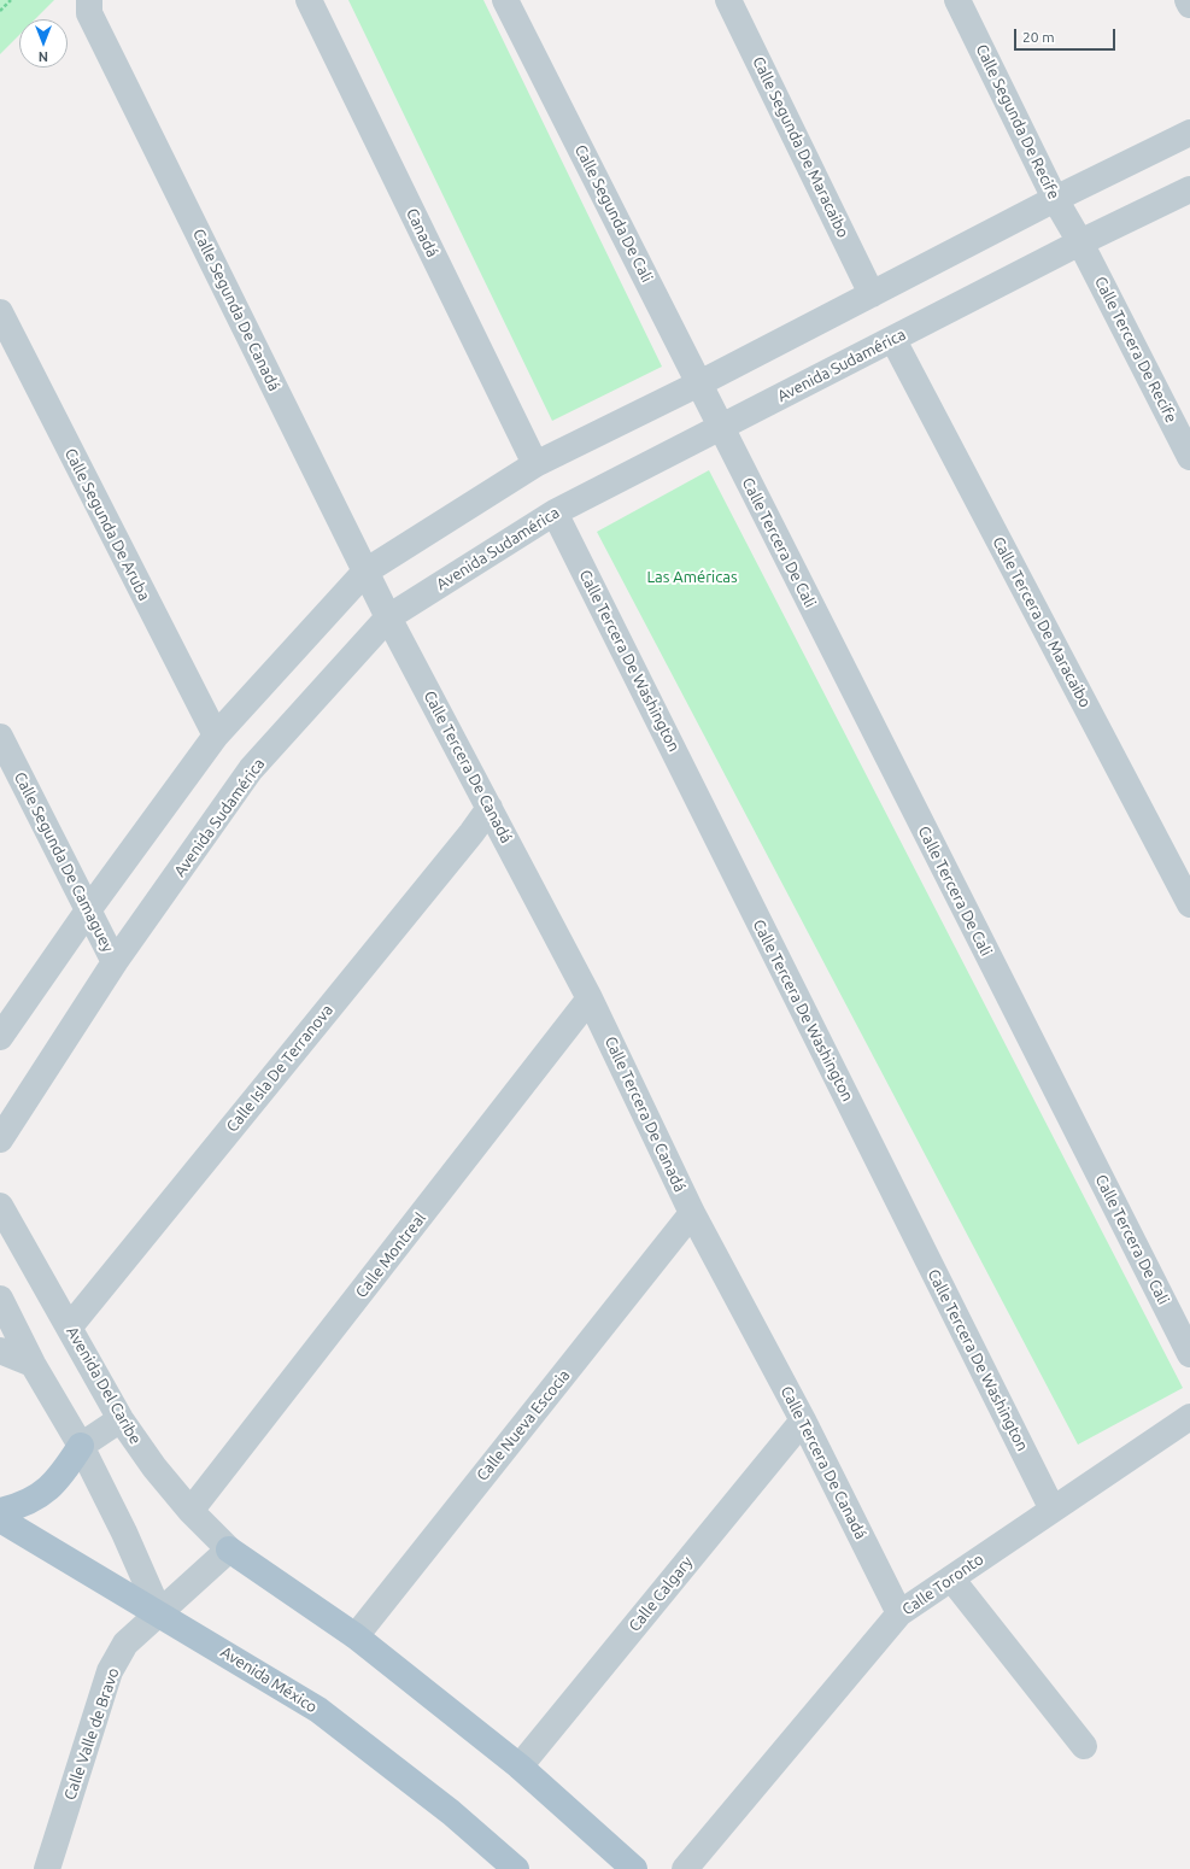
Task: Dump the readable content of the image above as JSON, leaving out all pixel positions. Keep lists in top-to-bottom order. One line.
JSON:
{"streets":{"main road":["Avenida México"],"street":["Calle Segunda De Recife","Calle Segunda De Maracaibo","Calle Segunda De Cali","Canadá","Calle Segunda De Canadá","Calle Tercera De Recife","Avenida Sudamérica","Calle Segunda De Aruba","Calle Tercera De Cali","Calle Tercera De Maracaibo","Calle Tercera De Washington","Calle Tercera De Canadá","Calle Segunda De Camaguey","Calle Isla De Terranova","Calle Montreal","Avenida Del Caribe","Calle Nueva Escocia","Calle Toronto","Calle Calgary","Calle Valle de Bravo"]},"crossings":[["Calle Segunda De Recife","Calle Tercera De Recife"],["Calle Segunda De Recife","Avenida Sudamérica"],["Calle Segunda De Cali","Avenida Sudamérica"],["Calle Segunda De Cali","Calle Tercera De Cali"],["Calle Segunda De Canadá","Avenida Sudamérica"],["Calle Segunda De Canadá","Calle Tercera De Canadá"],["Calle Tercera De Recife","Avenida Sudamérica"],["Avenida Sudamérica","Calle Tercera De Cali"],["Avenida Sudamérica","Calle Tercera De Maracaibo"],["Avenida Sudamérica","Calle Tercera De Washington"],["Avenida Sudamérica","Calle Tercera De Canadá"],["Avenida Sudamérica","Calle Segunda De Camaguey"],["Calle Tercera De Washington","Calle Toronto"],["Calle Tercera De Canadá","Calle Isla De Terranova"],["Calle Tercera De Canadá","Calle Montreal"],["Calle Tercera De Canadá","Calle Nueva Escocia"],["Calle Tercera De Canadá","Calle Toronto"],["Calle Tercera De Canadá","Calle Calgary"],["Calle Isla De Terranova","Avenida Del Caribe"],["Calle Montreal","Avenida Del Caribe"],["Avenida Del Caribe","Calle Valle de Bravo"],["Avenida México","Calle Valle de Bravo"]],"parks":["Las Américas"],"scale_bar":"20 m","north":"bottom"}
